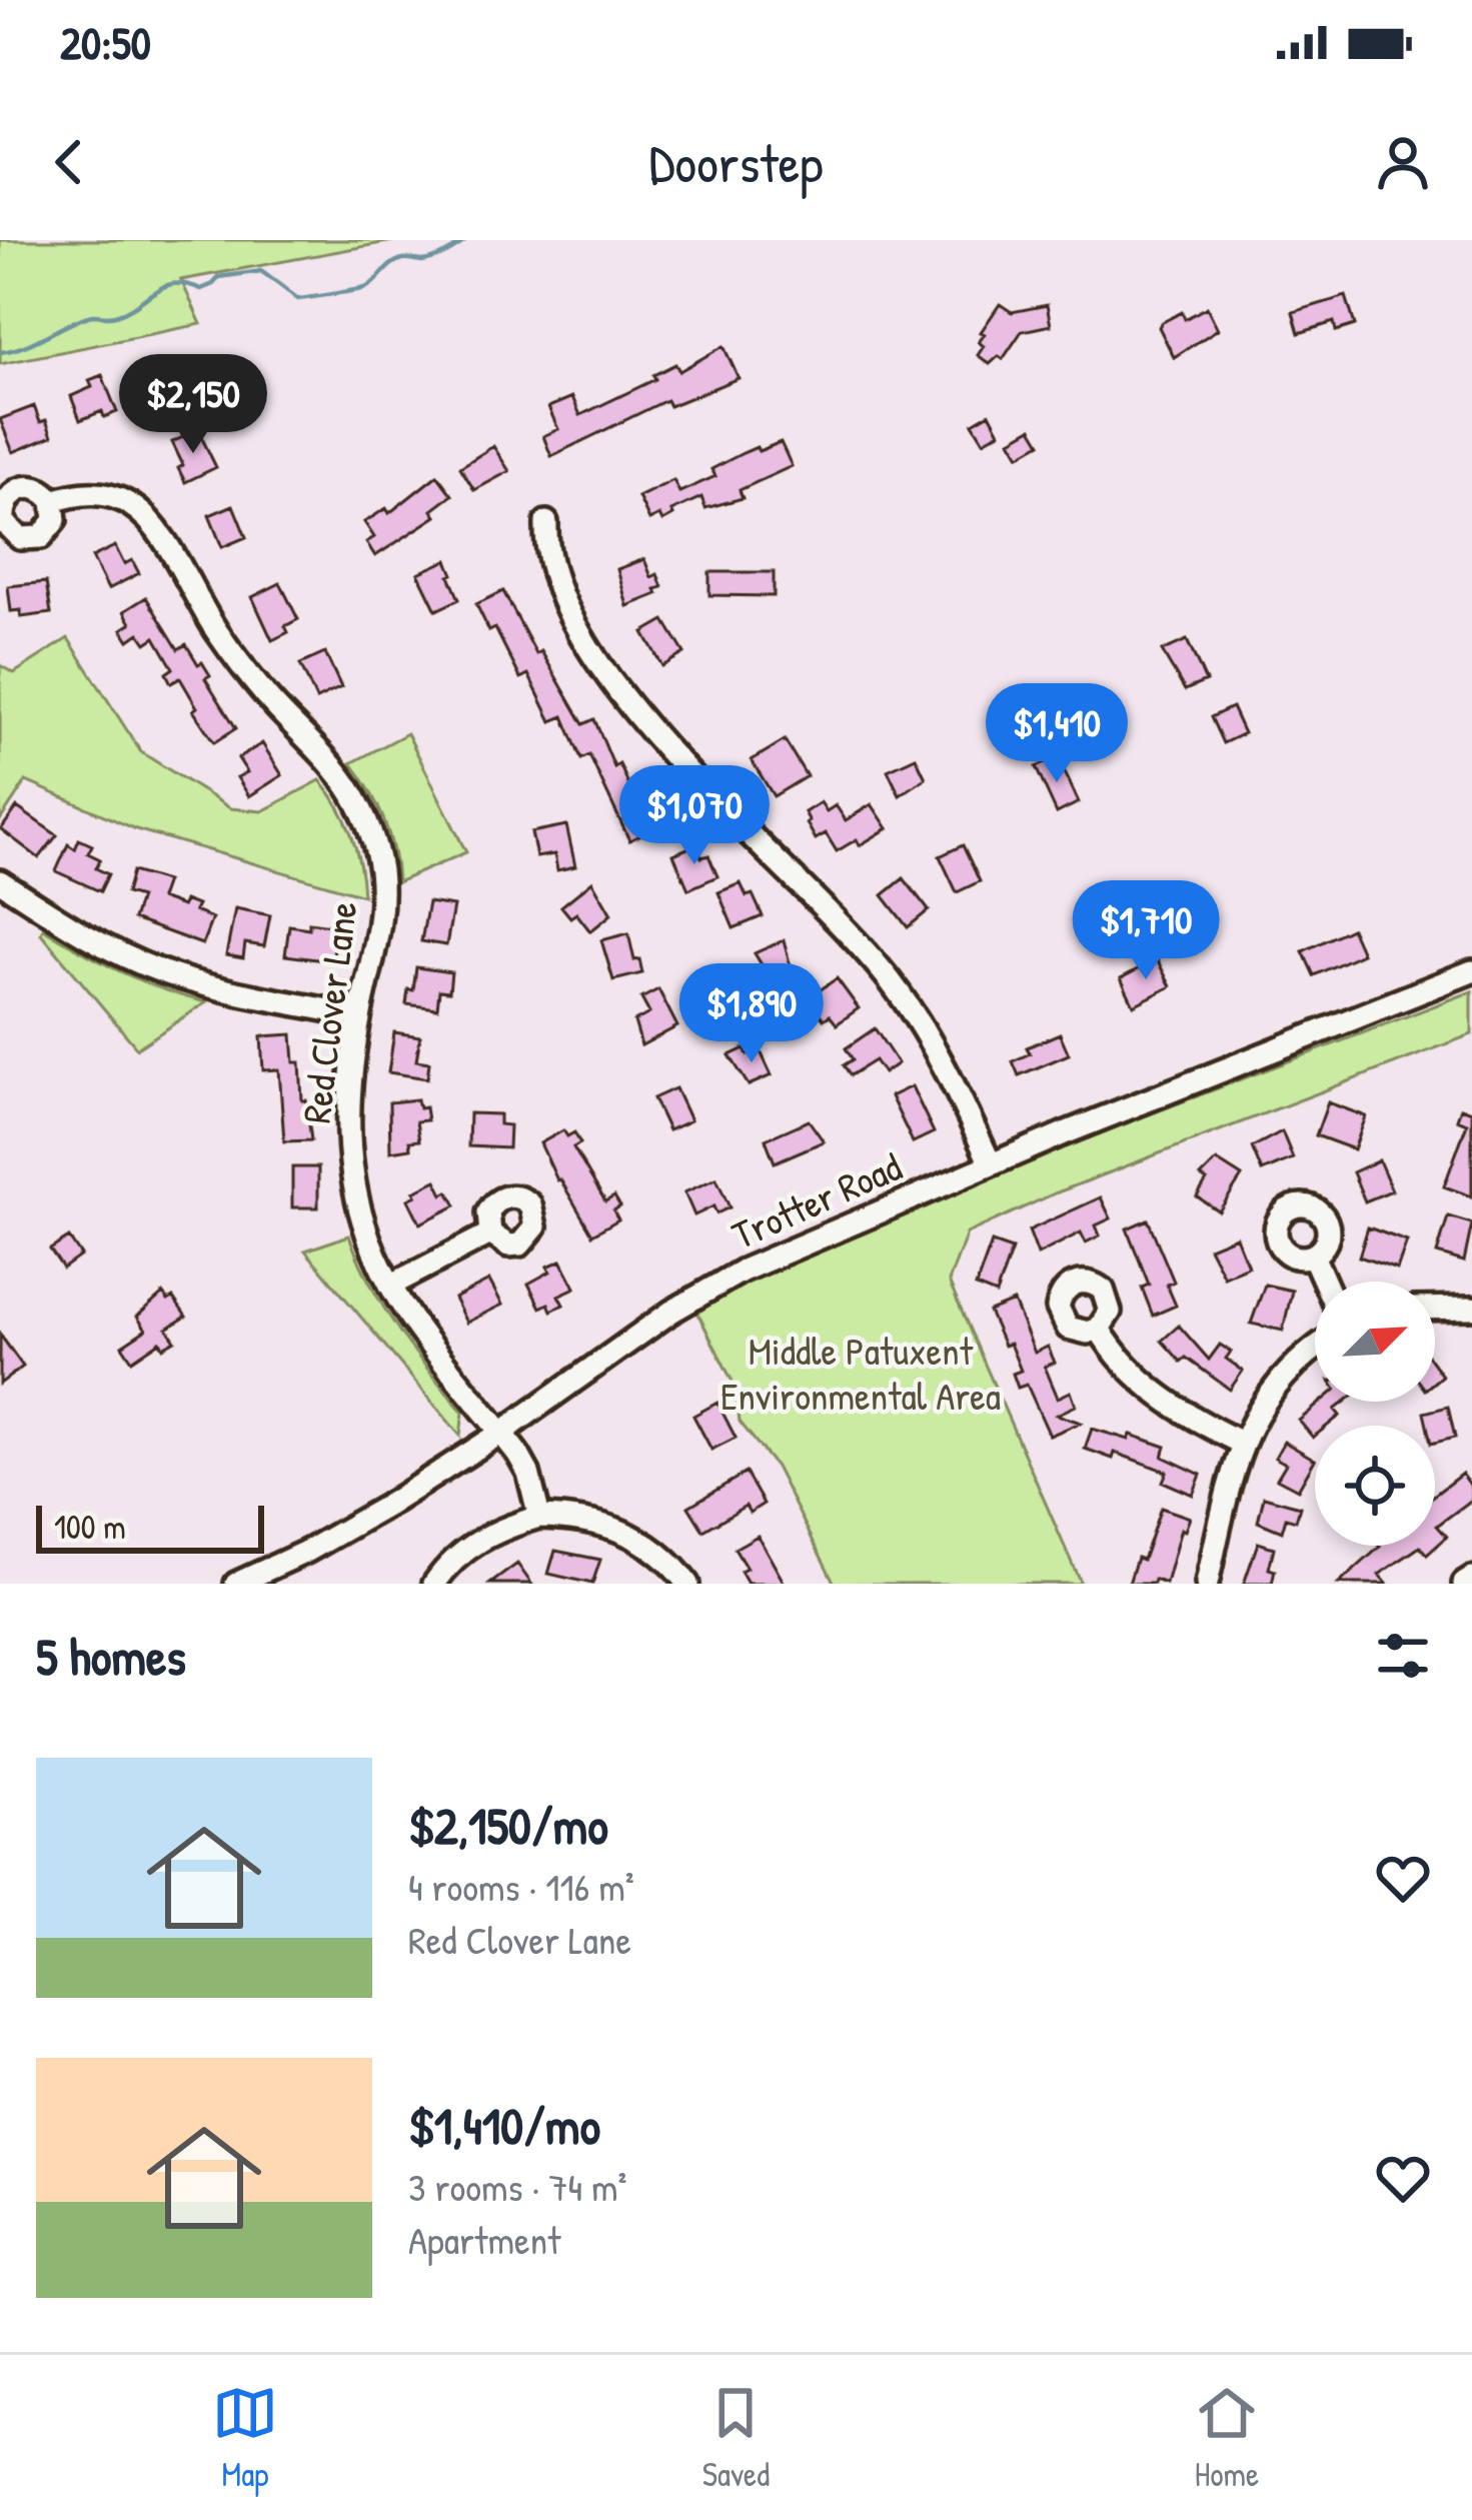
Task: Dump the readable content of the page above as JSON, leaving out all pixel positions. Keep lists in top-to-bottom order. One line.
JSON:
{"streets":{"street":["Red Clover Lane","Trotter Road"]},"crossings":[["Red Clover Lane","Trotter Road"]],"parks":["Middle Patuxent Environmental Area"],"scale_bar":"100 m","north":"top right","page":{"status":"20:50","header":"Doorstep","price":["$2,150","$1,410","$1,070","$1,710","$1,890"],"scale":"100 m","heading":"5 homes","list":[{"name":"$2,150/mo","note":"4 rooms · 116 m² · Red Clover Lane"},{"name":"$1,410/mo","note":"3 rooms · 74 m² · Apartment"}],"tabs":["Map","Saved","Home"]}}
